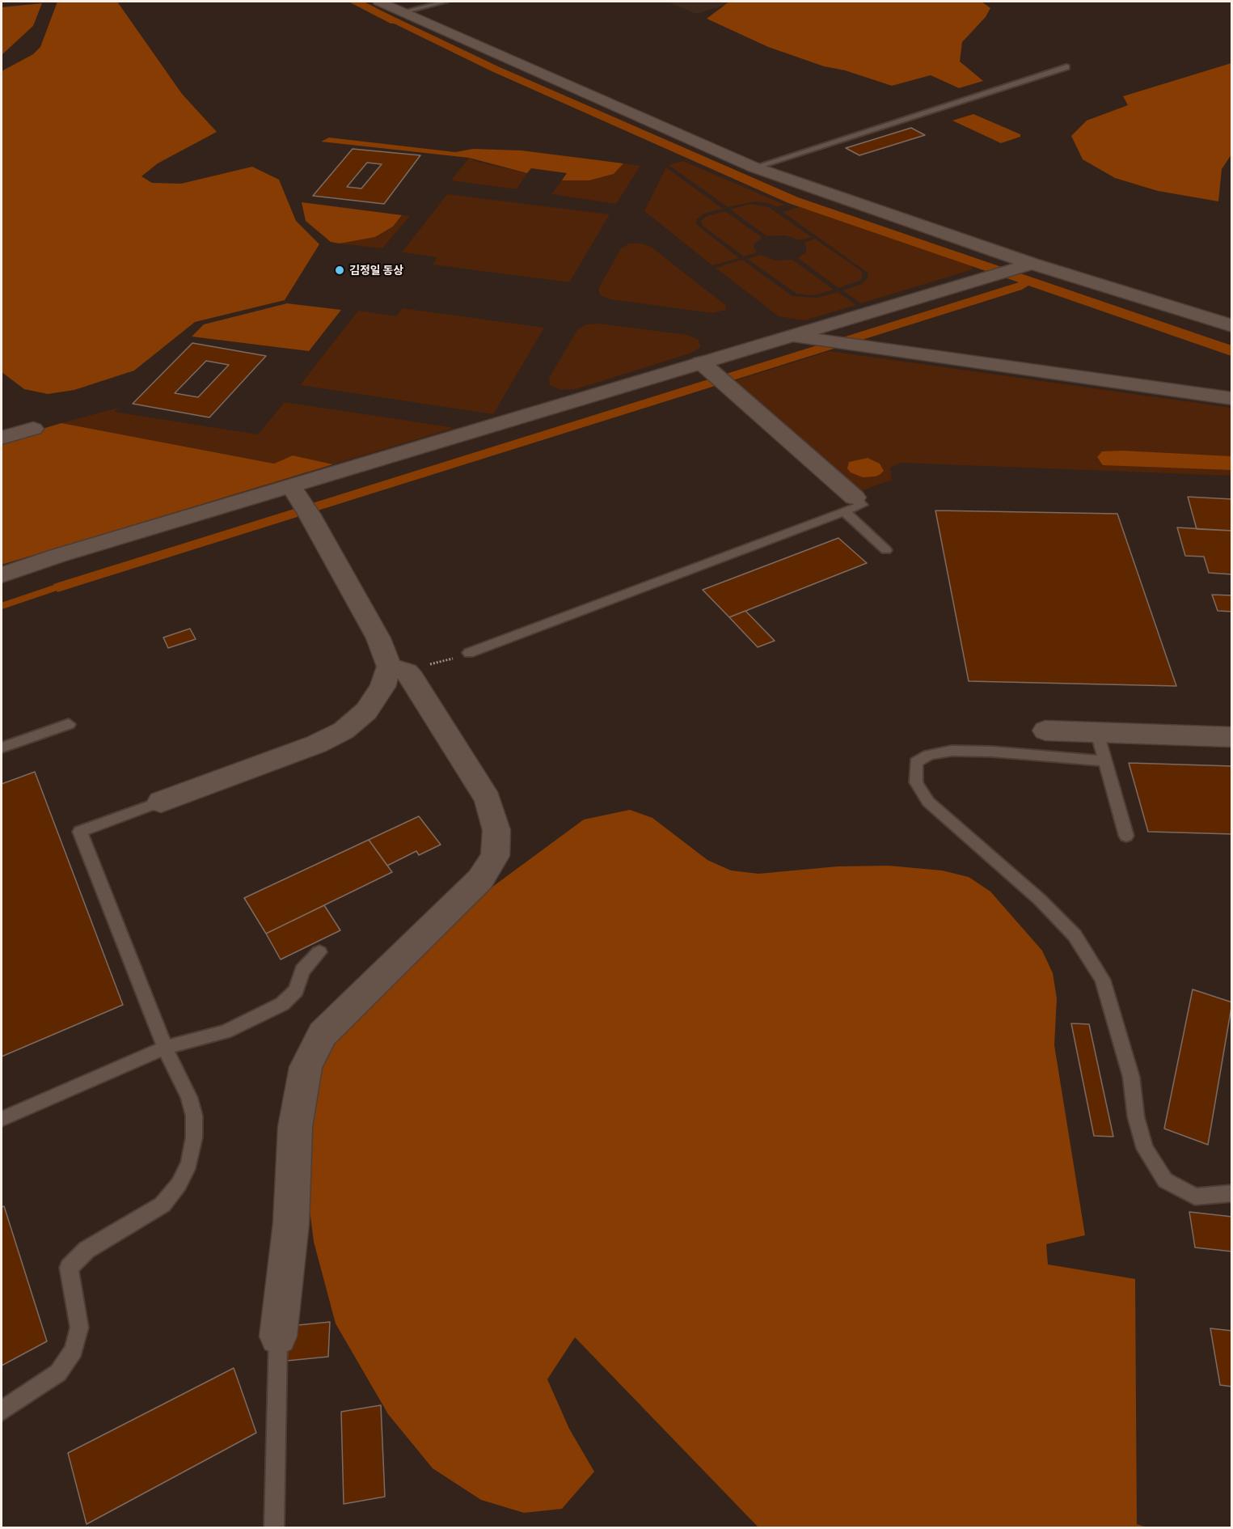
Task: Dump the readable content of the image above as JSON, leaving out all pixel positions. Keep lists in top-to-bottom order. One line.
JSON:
{"places":["김정일 동상"]}
